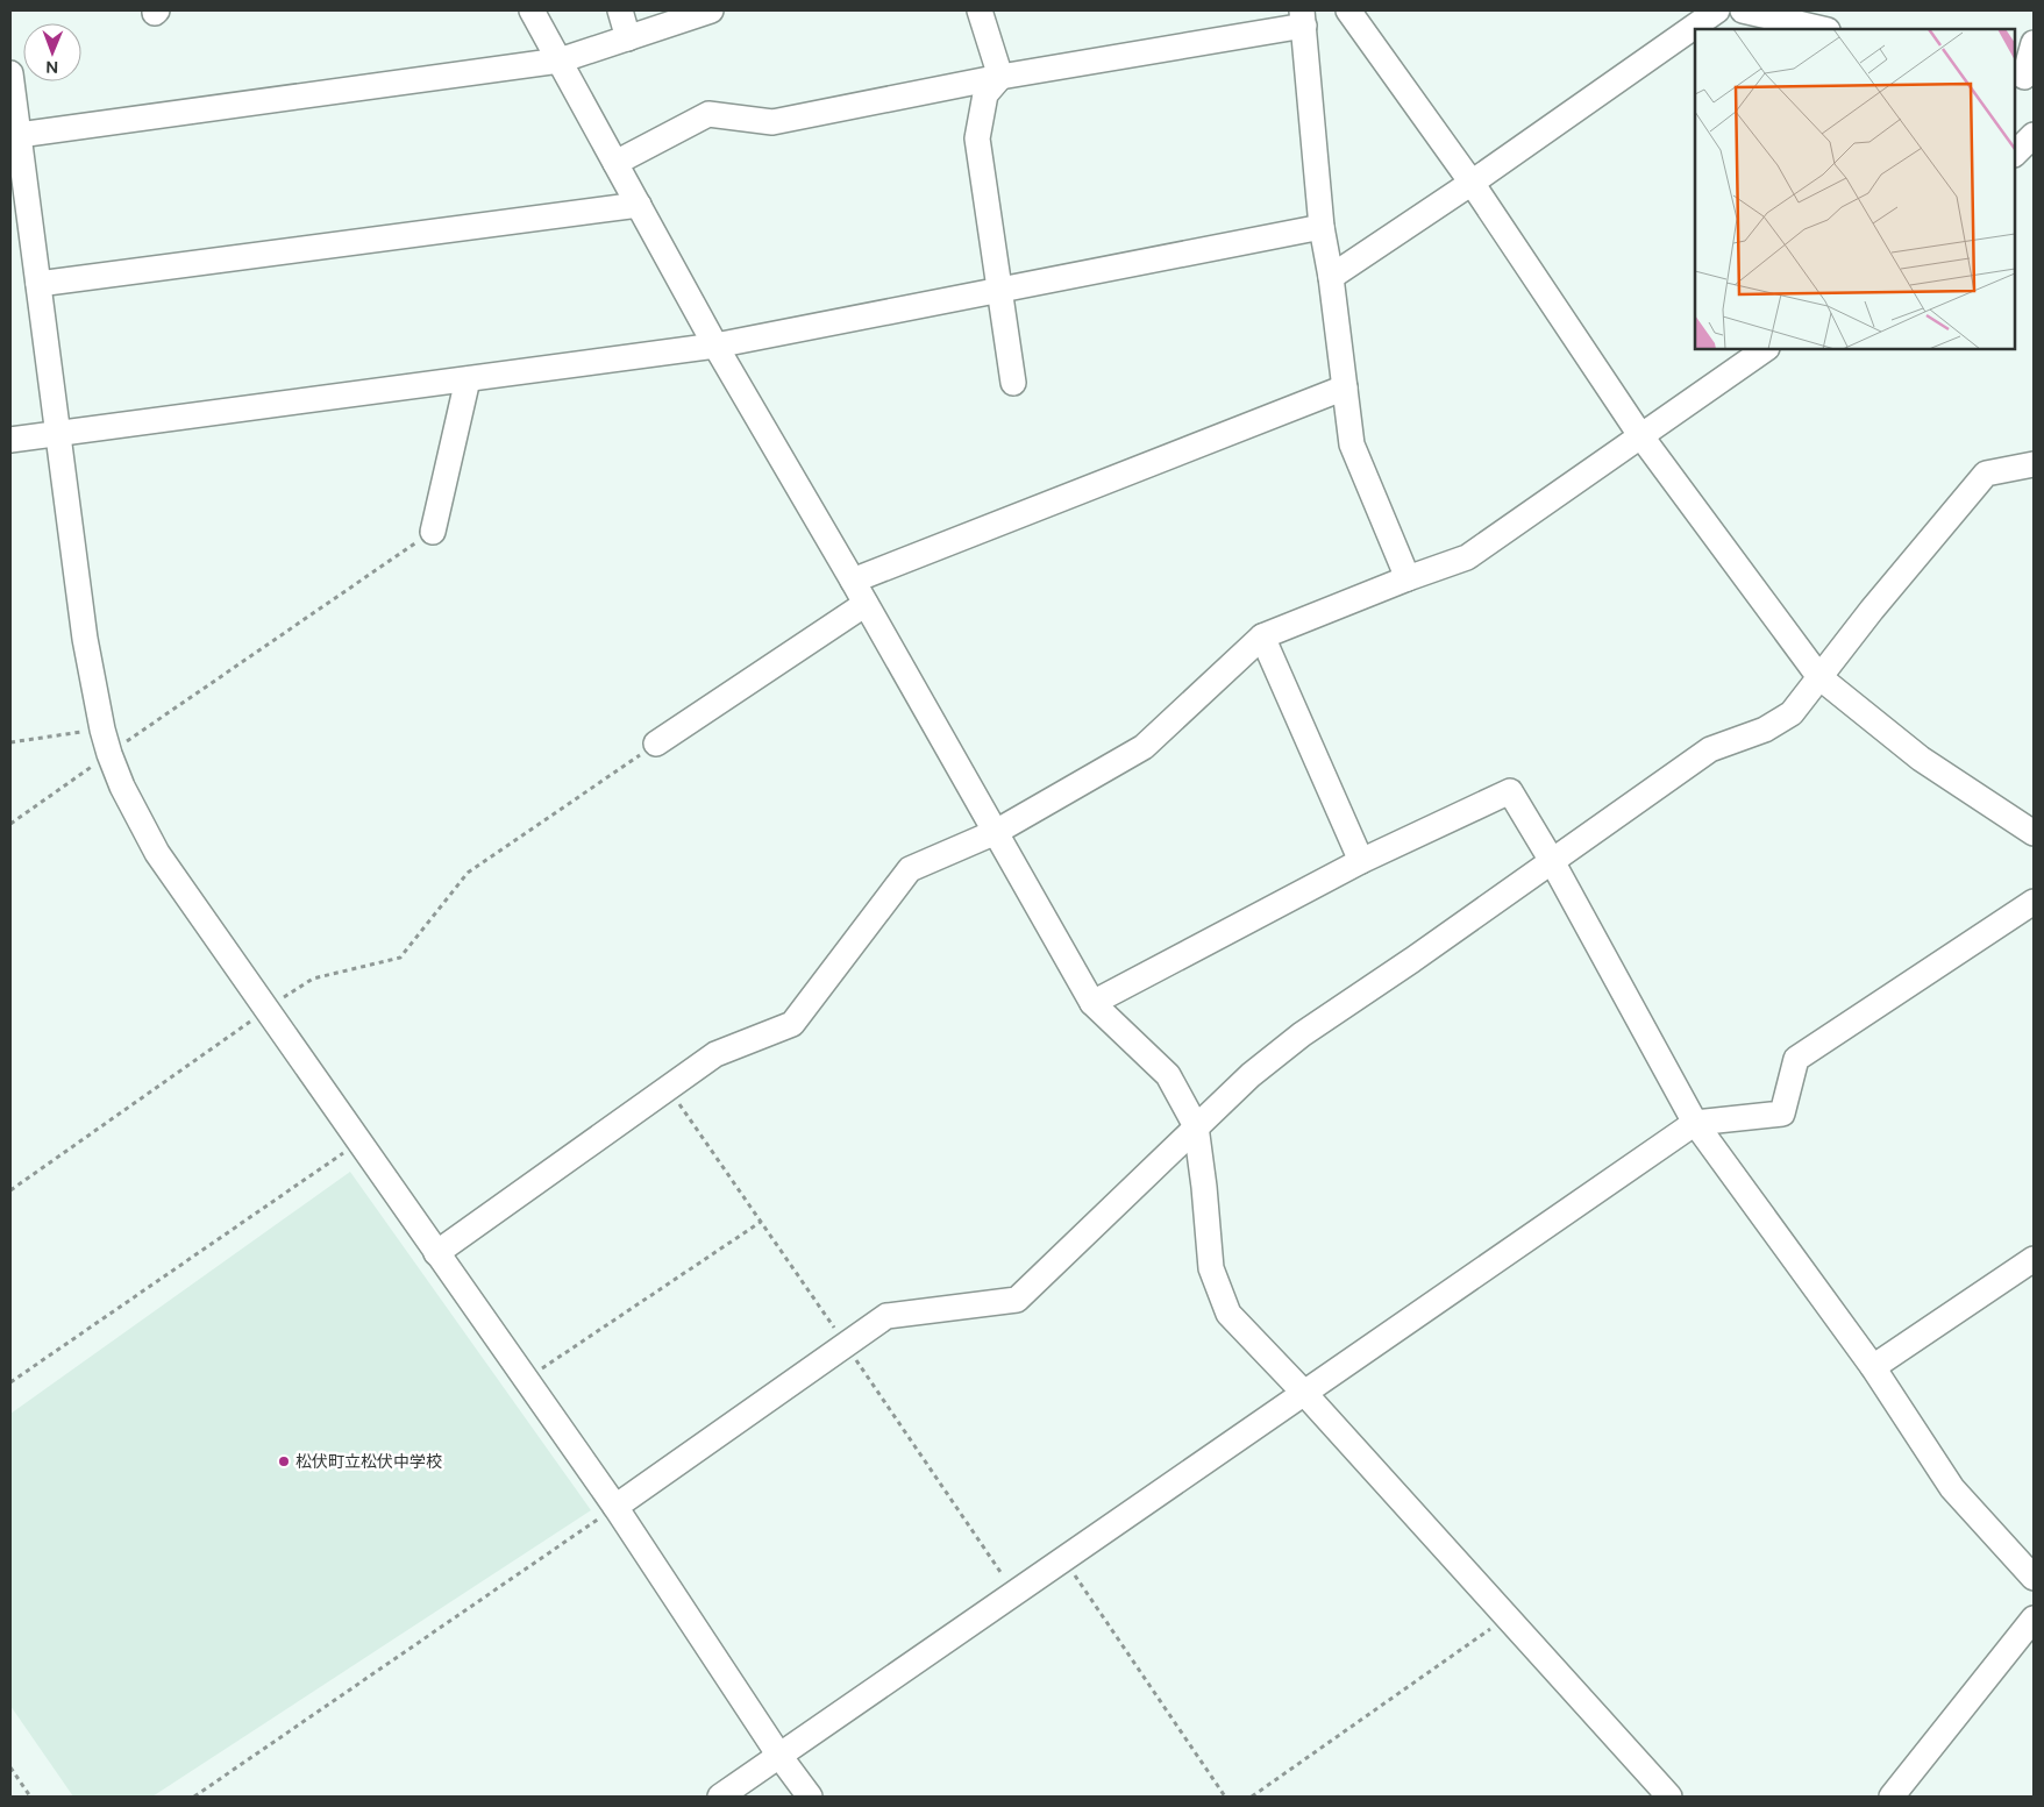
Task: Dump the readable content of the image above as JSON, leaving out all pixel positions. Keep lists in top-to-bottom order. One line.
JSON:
{"places":["松伏町立松伏中学校"],"north":"bottom"}
